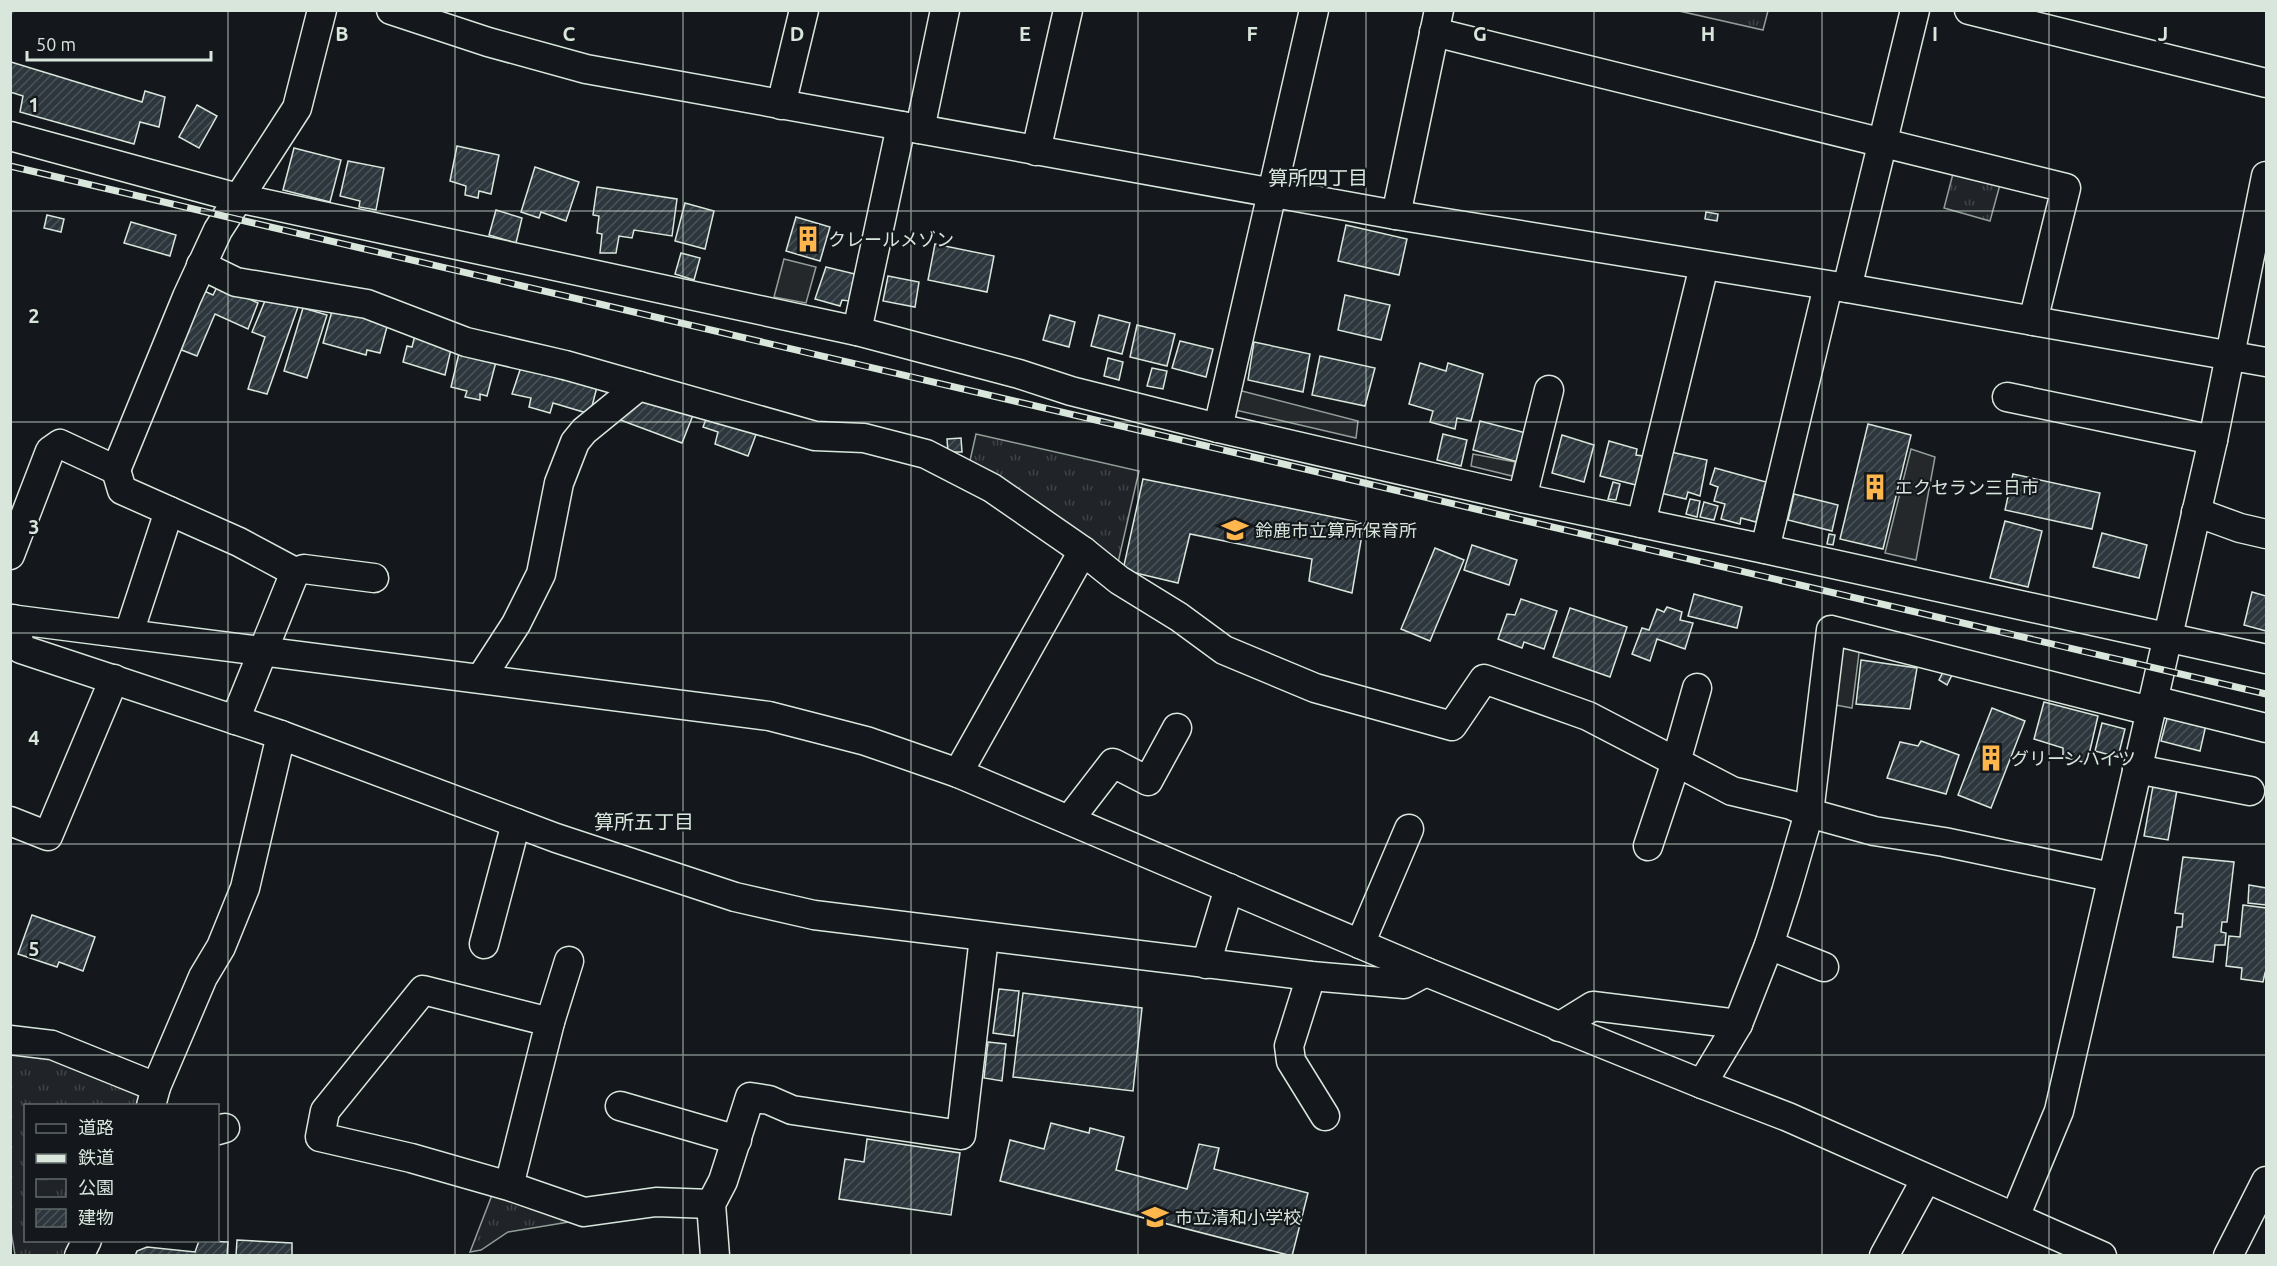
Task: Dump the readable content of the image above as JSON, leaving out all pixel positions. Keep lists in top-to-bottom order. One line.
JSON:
{"districts":["算所四丁目","算所五丁目"],"places":{"building":["クレールメゾン","エクセラン三日市","グリーンハイツ"],"school or university":["鈴鹿市立算所保育所","市立清和小学校"]},"legend":["道路","鉄道","公園","建物"],"scale_bar":"50 m","grid":{"columns":["B","C","D","E","F","G","H","I","J"],"rows":["1","2","3","4","5"]}}
